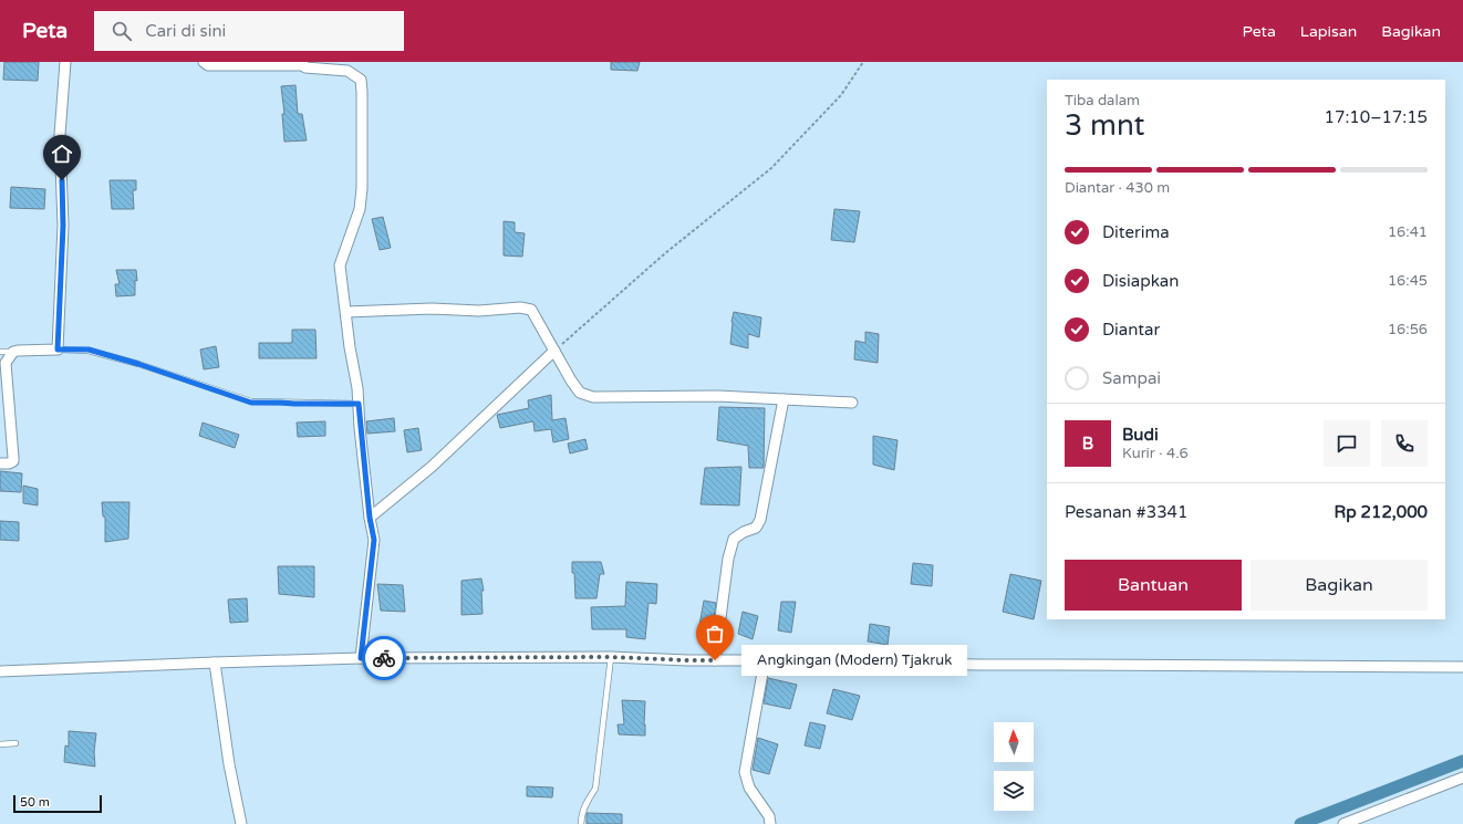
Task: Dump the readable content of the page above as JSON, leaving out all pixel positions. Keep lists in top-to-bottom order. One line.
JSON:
{"places":["Angkingan (Modern) Tjakruk"],"scale_bar":"50 m","north":"top","page":{"header":"Peta","search":"Cari di sini","nav":["Peta","Lapisan","Bagikan"],"heading":["3 mnt","Tiba dalam","17:10–17:15"],"panel":["Budi","Kurir · 4.6","Pesanan #3341","Rp 212,000"],"bar":"Diantar · 430 m","list":[["Diterima","16:41"],["Disiapkan","16:45"],["Diantar","16:56"],"Sampai"],"round":"B","buttons":["Bantuan","Bagikan"],"bubble":"Angkingan (Modern) Tjakruk","scale":"50 m"}}
